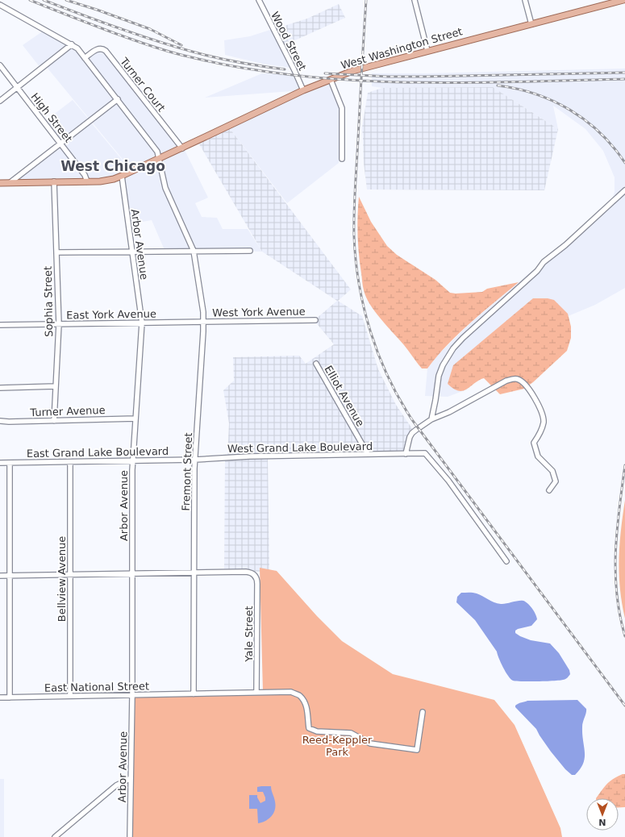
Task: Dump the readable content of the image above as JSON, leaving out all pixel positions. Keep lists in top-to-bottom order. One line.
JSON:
{"streets":{"main road":["West Washington Street"],"street":["Wood Street","Turner Court","High Street","Arbor Avenue","Sophia Street","West York Avenue","East York Avenue","Elliot Avenue","Turner Avenue","West Grand Lake Boulevard","East Grand Lake Boulevard","Fremont Street","Bellview Avenue","Yale Street","East National Street"]},"crossings":[["Wood Street","West Washington Street"],["West Washington Street","Turner Court"],["West Washington Street","High Street"],["West Washington Street","Arbor Avenue"],["West Washington Street","Sophia Street"],["West Washington Street","Fremont Street"],["Turner Court","Fremont Street"],["Arbor Avenue","East York Avenue"],["Arbor Avenue","Turner Avenue"],["Arbor Avenue","East Grand Lake Boulevard"],["Arbor Avenue","East National Street"],["Sophia Street","East York Avenue"],["Sophia Street","Turner Avenue"],["West York Avenue","East York Avenue"],["West York Avenue","Fremont Street"],["East York Avenue","Fremont Street"],["Elliot Avenue","West Grand Lake Boulevard"],["West Grand Lake Boulevard","East Grand Lake Boulevard"],["West Grand Lake Boulevard","Fremont Street"],["East Grand Lake Boulevard","Fremont Street"],["East Grand Lake Boulevard","Bellview Avenue"],["Fremont Street","Yale Street"],["Fremont Street","East National Street"],["Bellview Avenue","East National Street"],["Yale Street","East National Street"]],"districts":["West Chicago"],"parks":["Reed-Keppler Park"],"north":"bottom"}
